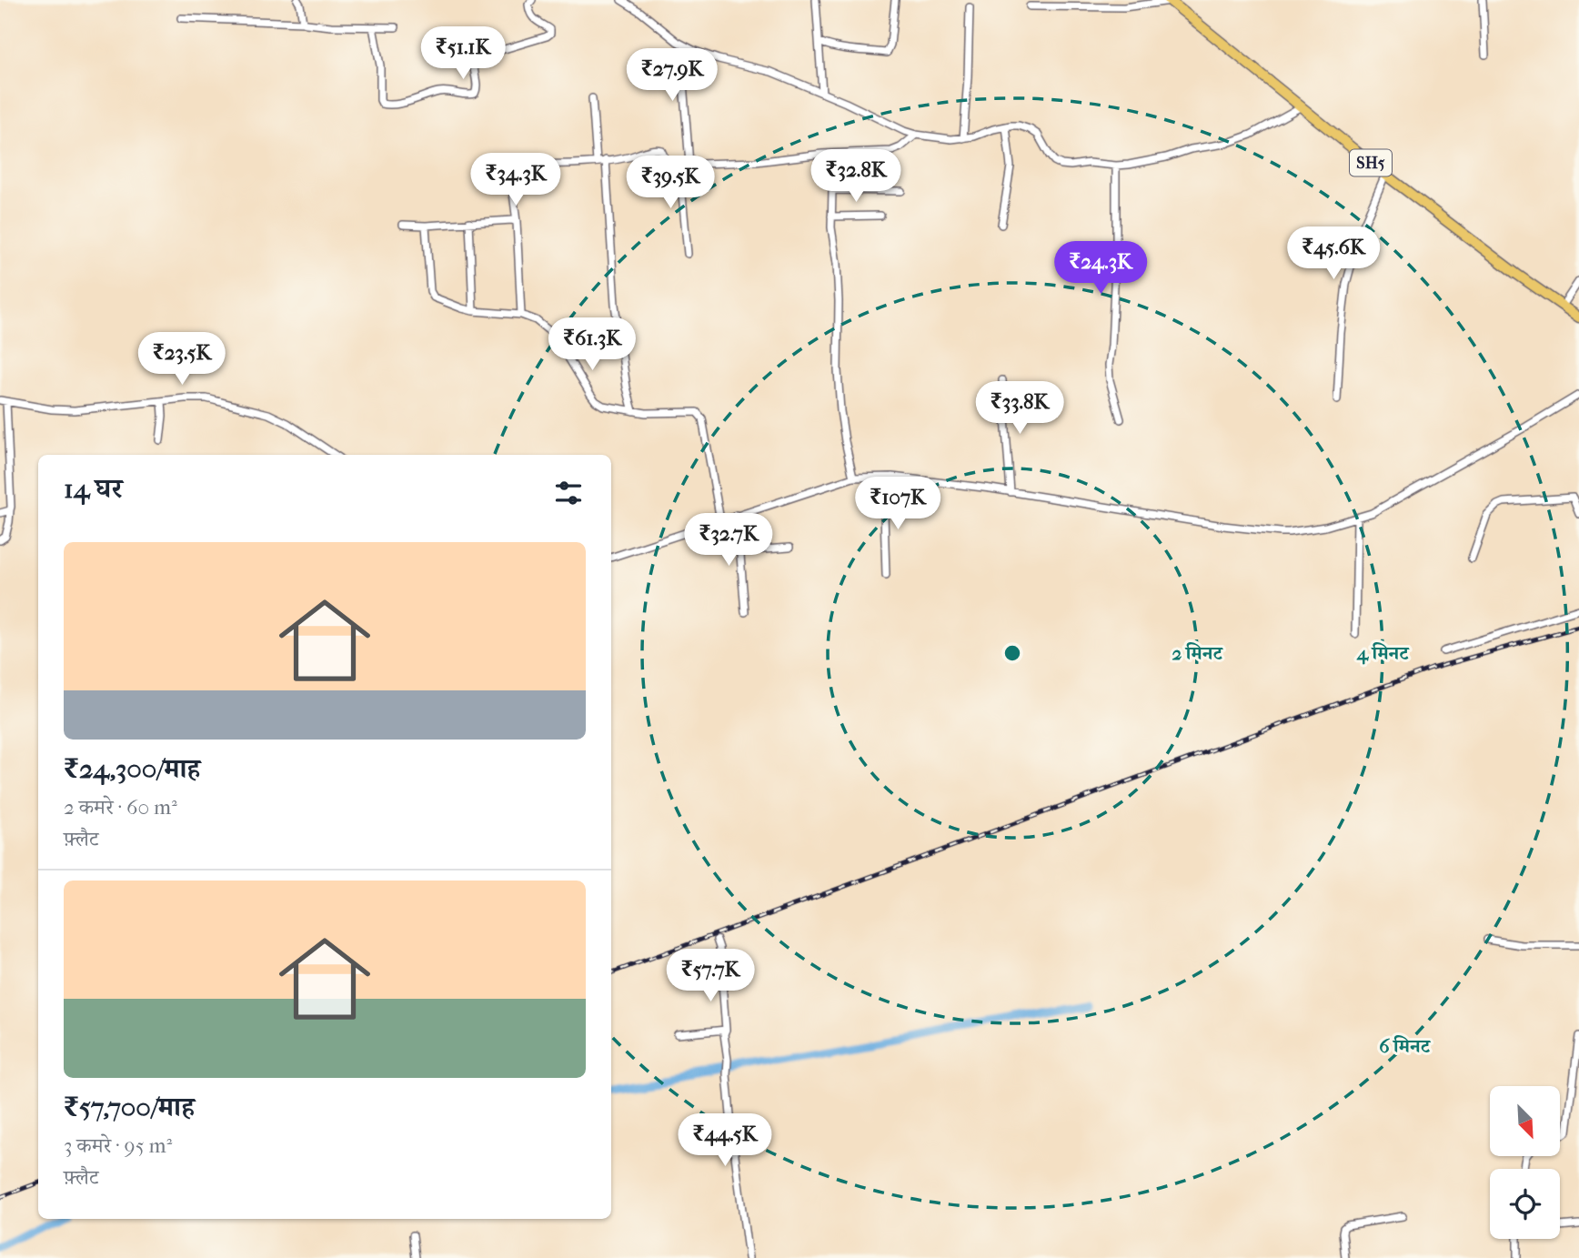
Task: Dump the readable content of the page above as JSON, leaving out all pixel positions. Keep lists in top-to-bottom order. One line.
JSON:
{"streets":{"main road":["SH5"]},"north":"bottom right","page":{"price":["₹51.1K","₹27.9K","₹32.8K","₹34.3K","₹39.5K","₹45.6K","₹24.3K","₹61.3K","₹23.5K","₹33.8K","₹107K","₹32.7K","₹57.7K","₹44.5K"],"heading":"14 घर","list":[{"name":"₹24,300/माह","note":"2 कमरे · 60 m² · फ़्लैट"},{"name":"₹57,700/माह","note":"3 कमरे · 95 m² · फ़्लैट"}]},"rings":["2 मिनट","4 मिनट","6 मिनट"]}
